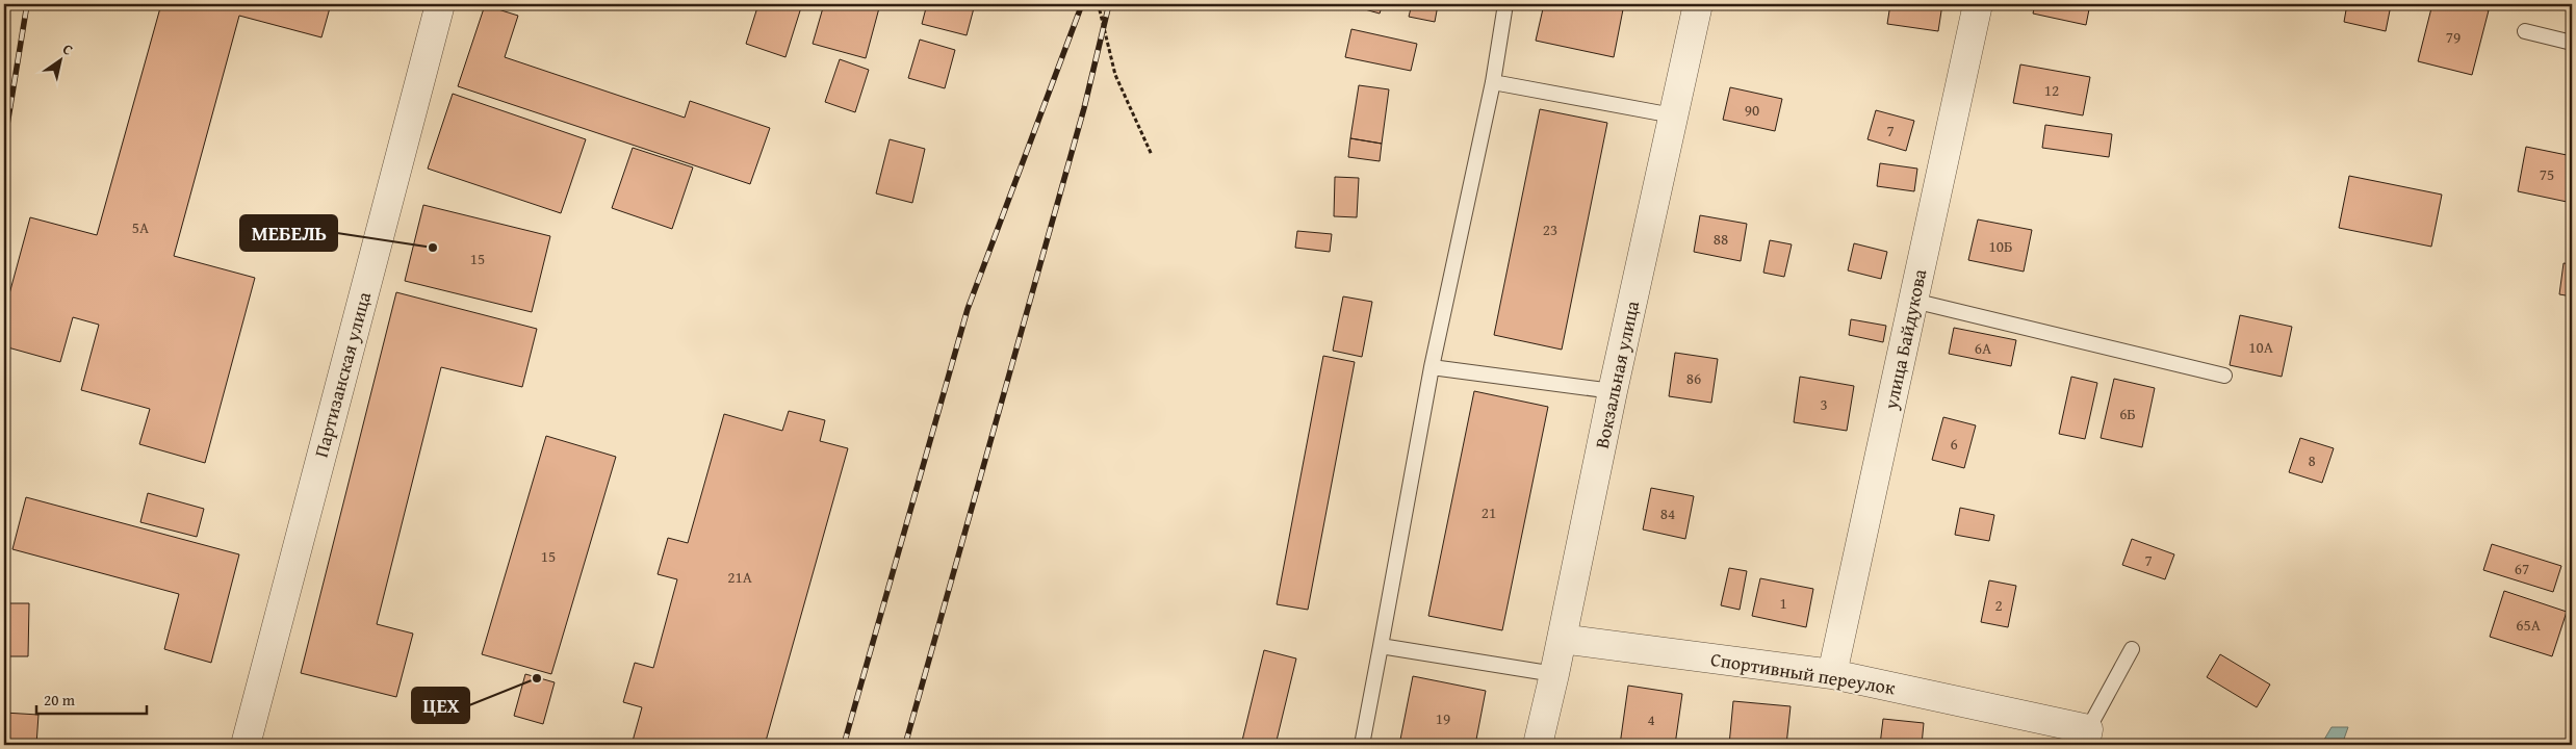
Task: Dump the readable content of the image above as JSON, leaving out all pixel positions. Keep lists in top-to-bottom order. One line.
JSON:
{"streets":{"street":["улица Байдукова","Партизанская улица","Вокзальная улица","Спортивный переулок"]},"crossings":[["улица Байдукова","Спортивный переулок"],["Вокзальная улица","Спортивный переулок"]],"places":["МЕБЕЛЬ","ЦЕХ"],"house_numbers":["79","12","90","7","75","5А","23","88","10Б","15","10А","6А","86","3","6Б","6","8","21","84","15","7","67","21А","1","2","65А","19","4"],"scale_bar":"20 m","north":"top right"}
